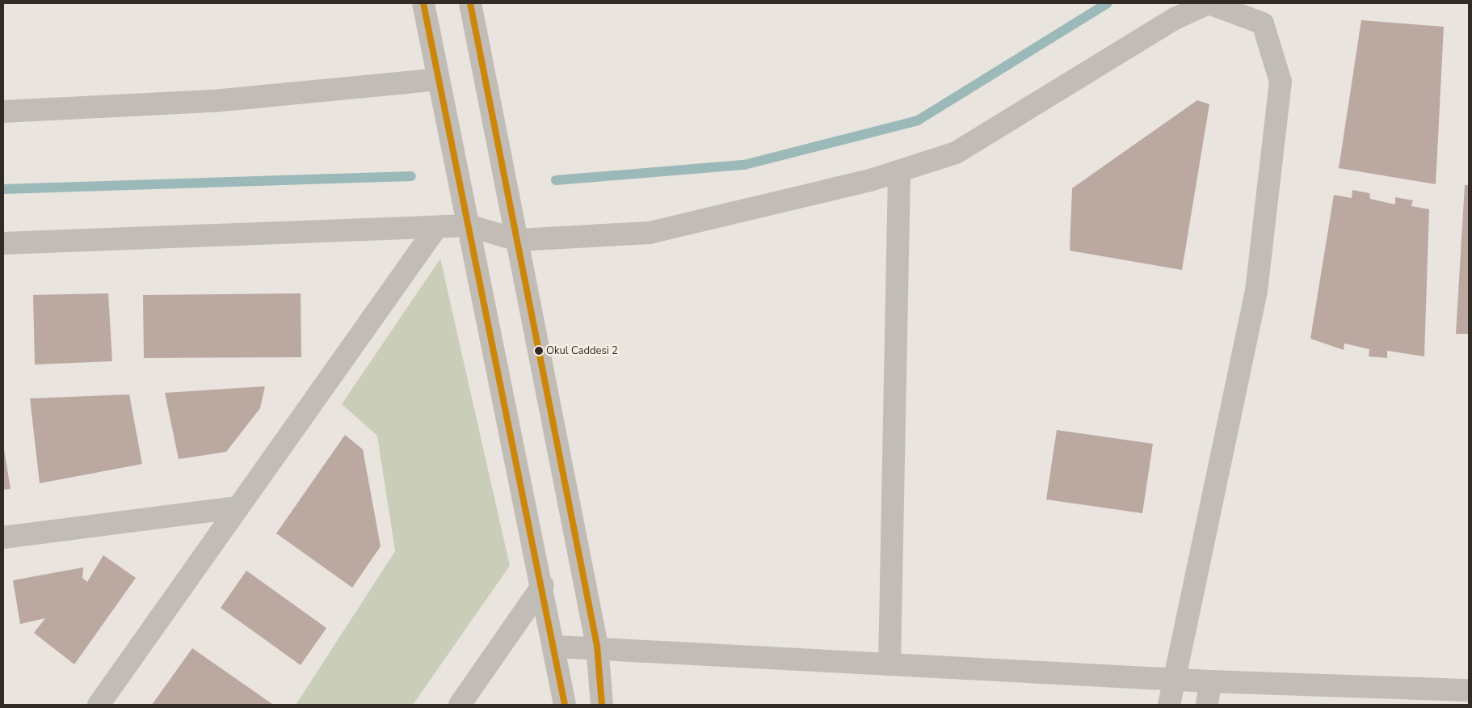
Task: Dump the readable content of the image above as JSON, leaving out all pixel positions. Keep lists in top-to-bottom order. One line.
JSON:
{"places":["Okul Caddesi 2"]}
